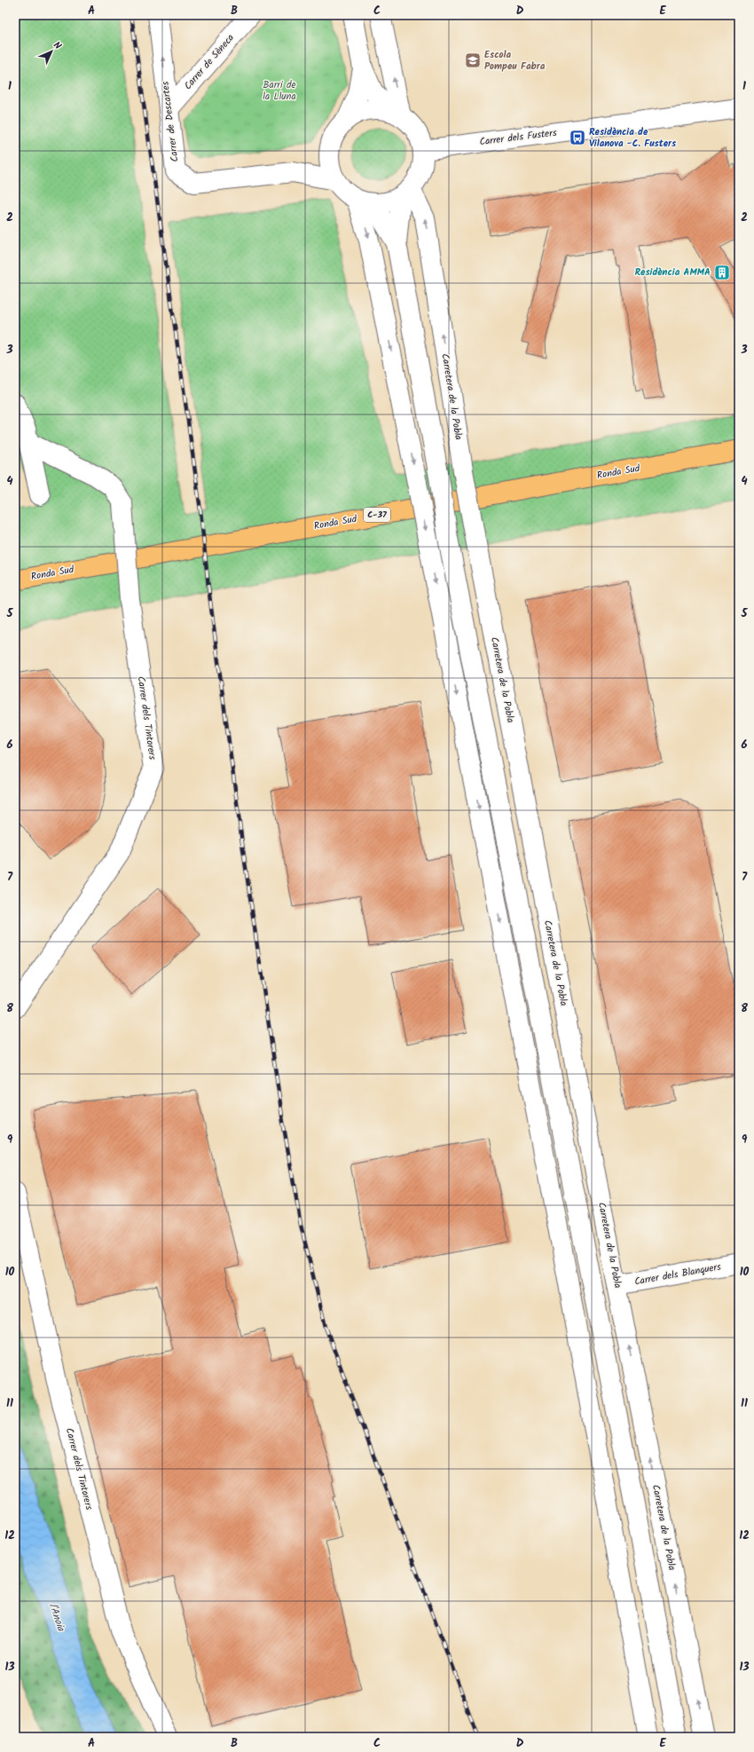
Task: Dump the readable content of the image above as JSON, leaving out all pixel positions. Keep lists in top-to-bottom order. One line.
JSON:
{"streets":{"highway":["Ronda Sud","C-37"],"street":["Carrer de Sèneca","Carrer de Descartes","Carrer dels Fusters","Carretera de la Pobla","Carrer dels Tintorers","Carrer dels Blanquers"]},"crossings":[["Carrer de Sèneca","Carrer de Descartes"],["Carrer de Descartes","Carrer dels Fusters"],["Carrer de Descartes","Carretera de la Pobla"],["Carrer dels Fusters","Carretera de la Pobla"],["Carretera de la Pobla","Carrer dels Blanquers"]],"water":["l'Anoia"],"parks":["Barri de la Lluna"],"places":{"school or university":["Escola Pompeu Fabra"],"bus stop":["Residència de Vilanova -C. Fusters"],"building":["Residència AMMA"]},"north":"top right","grid":{"columns":["A","B","C","D","E"],"rows":["1","2","3","4","5","6","7","8","9","10","11","12","13"]}}
